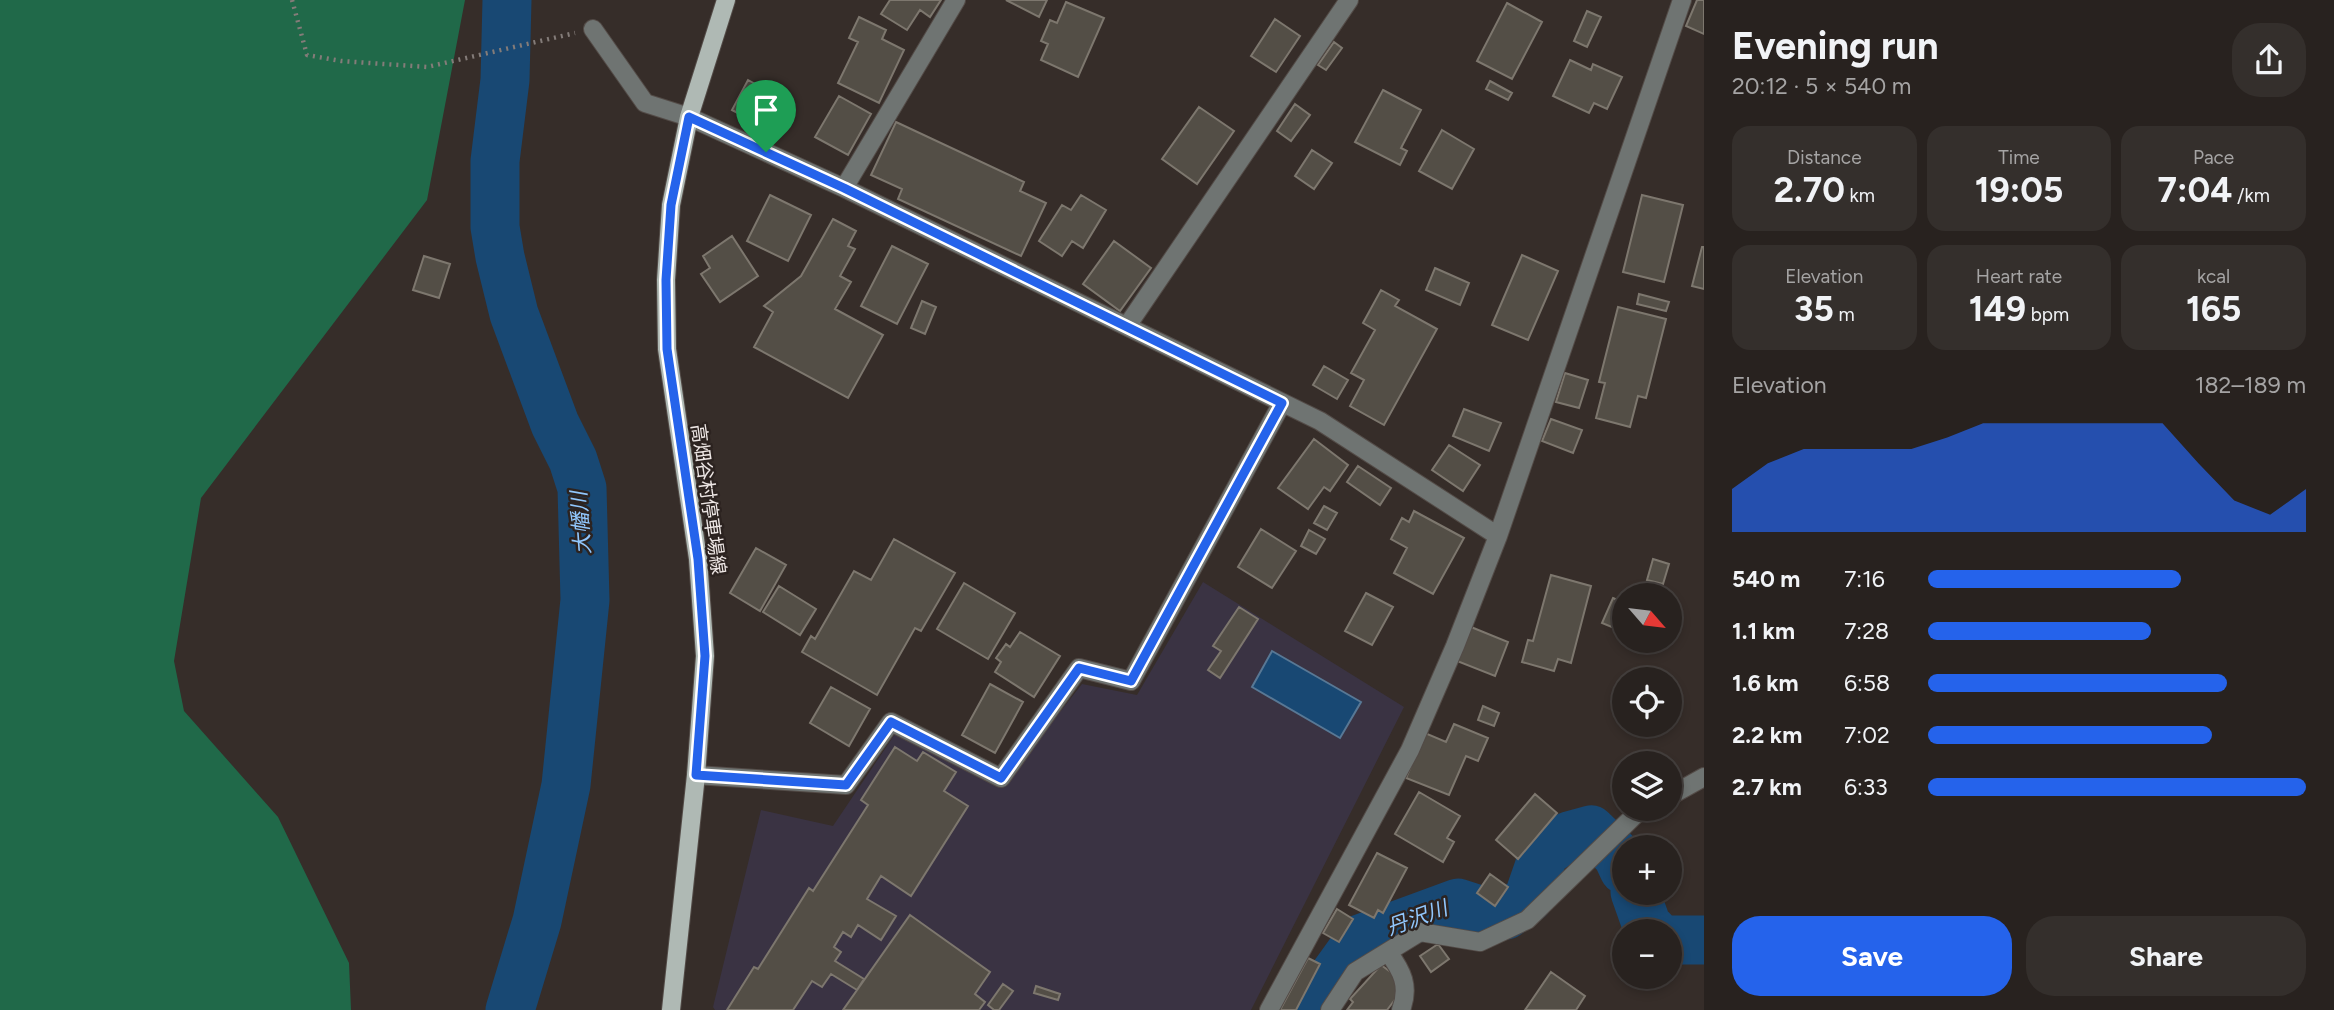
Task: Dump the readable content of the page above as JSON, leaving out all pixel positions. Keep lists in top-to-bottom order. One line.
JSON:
{"streets":{"main road":["高畑谷村停車場線"]},"water":["大幡川","丹沢川"],"north":"bottom right","page":{"heading":["Evening run","20:12 · 5 × 540 m"],"stats":[["Distance","2.70 km"],["Time","19:05"],["Pace","7:04 /km"],["Elevation","35 m"],["Heart rate","149 bpm"],["kcal","165"]],"chart":["Elevation","182–189 m"],"list":[{"name":"540 m","note":"7:16"},{"name":"1.1 km","note":"7:28"},{"name":"1.6 km","note":"6:58"},{"name":"2.2 km","note":"7:02"},{"name":"2.7 km","note":"6:33"}],"map_buttons":["+","−"],"buttons":["Save","Share"]}}
